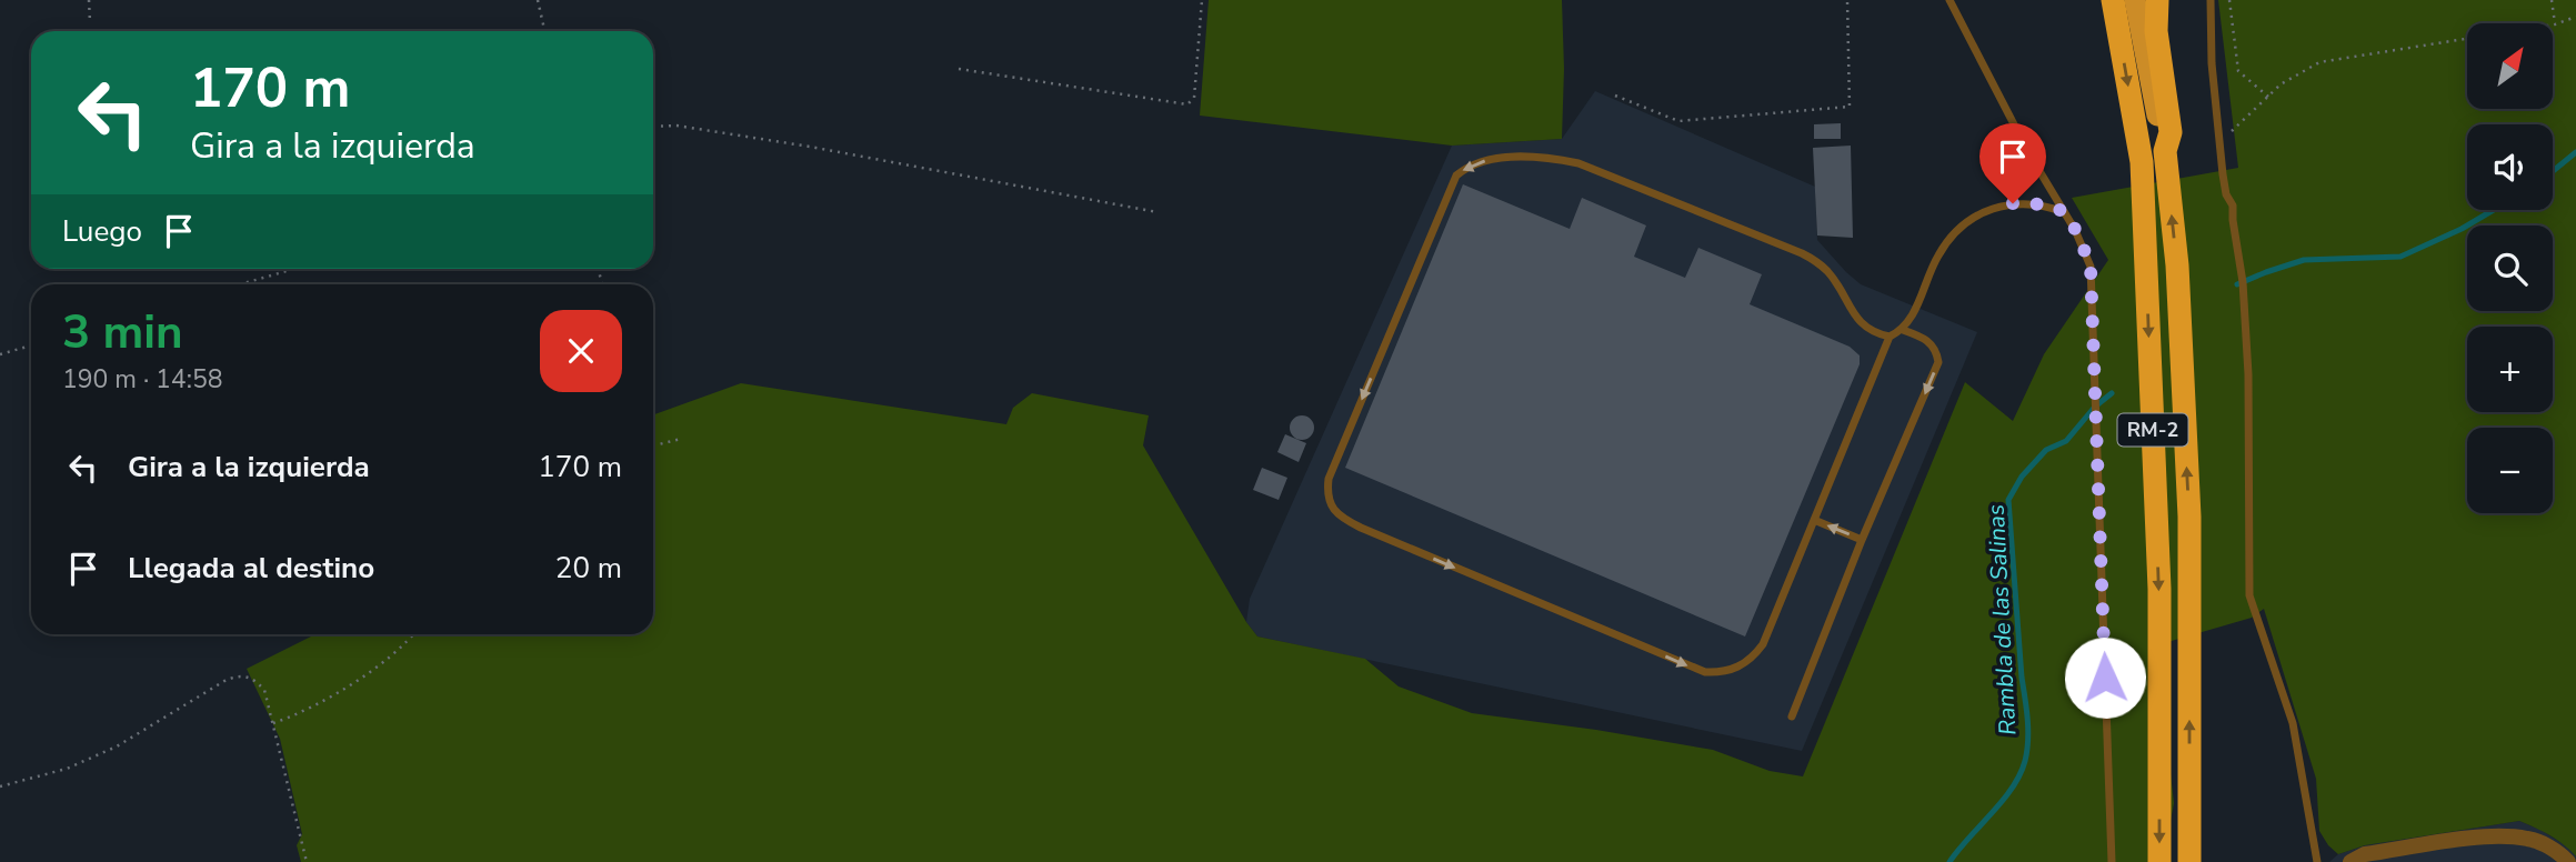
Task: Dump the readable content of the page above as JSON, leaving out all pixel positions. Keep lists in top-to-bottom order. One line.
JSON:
{"streets":{"highway":["RM-2"]},"water":["Rambla de las Salinas"],"north":"top right","page":{"map_buttons":["+","−"],"turn":["170 m","Gira a la izquierda"],"then":"Luego","heading":["3 min","190 m · 14:58"],"list":[{"name":"Gira a la izquierda","value":"170 m"},{"name":"Llegada al destino","value":"20 m"}]}}
